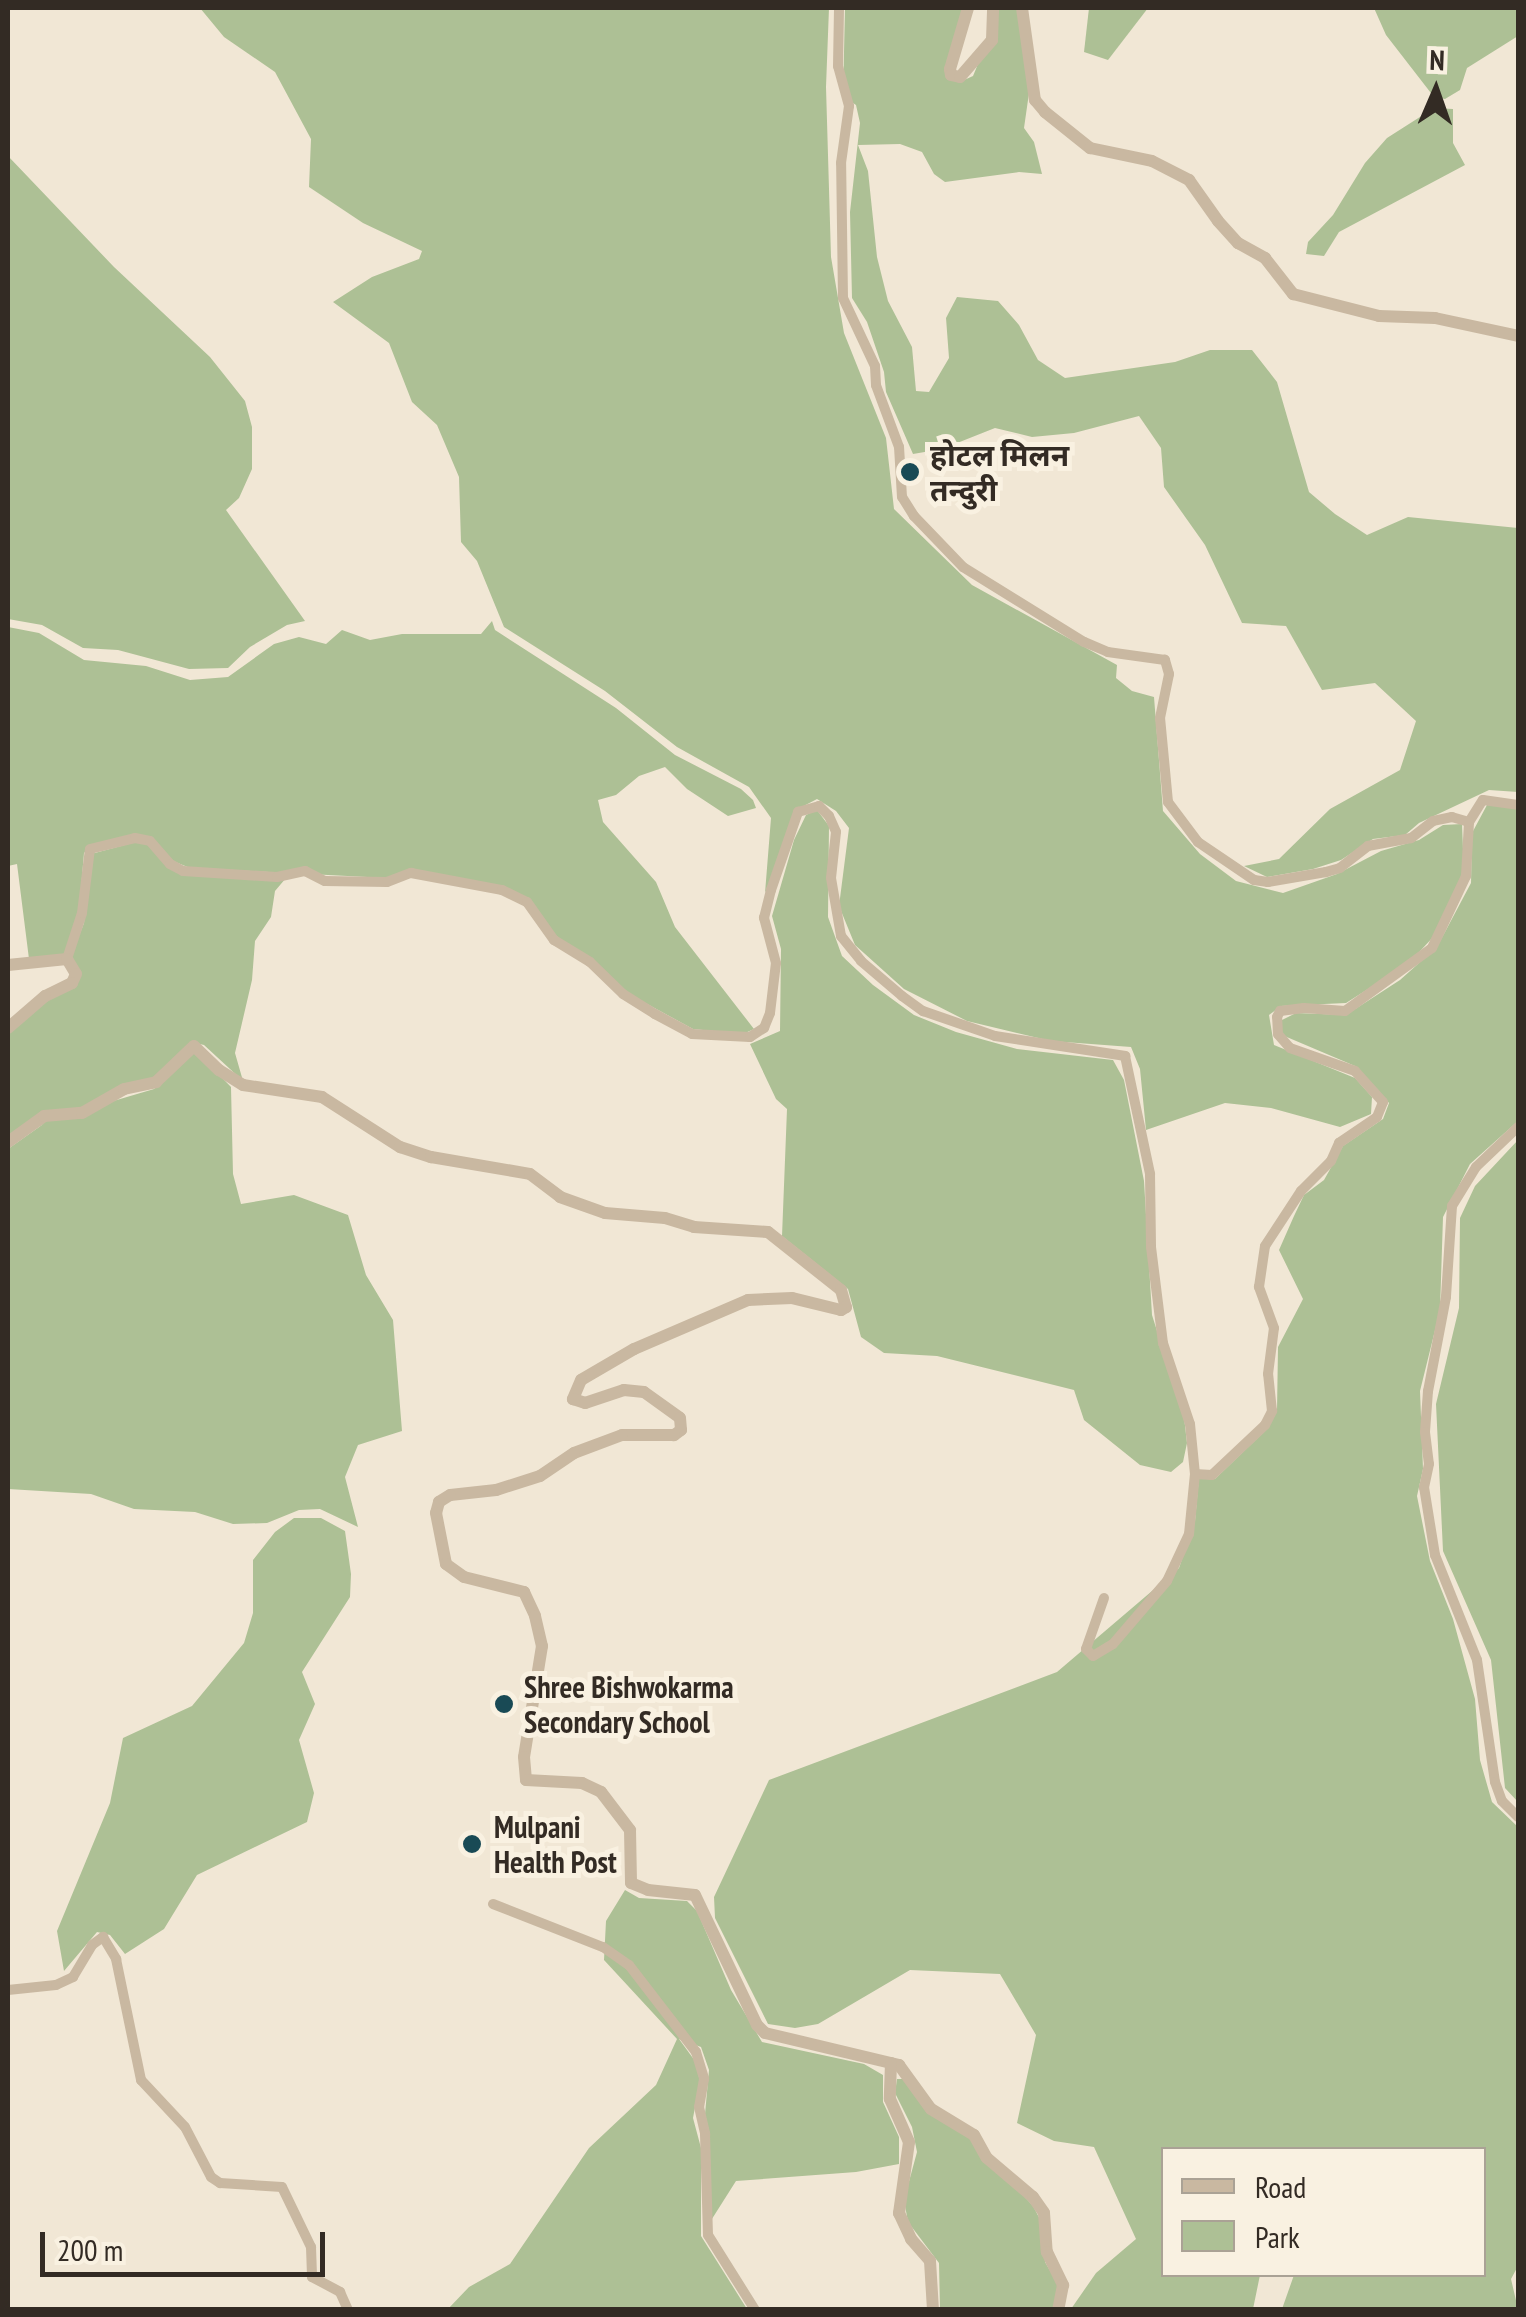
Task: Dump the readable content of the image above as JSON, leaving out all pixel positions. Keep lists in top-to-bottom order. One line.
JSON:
{"places":["होटल मिलन तन्दुरी","Shree Bishwokarma Secondary School","Mulpani Health Post"],"legend":["Road","Park"],"scale_bar":"200 m","north":"top"}
